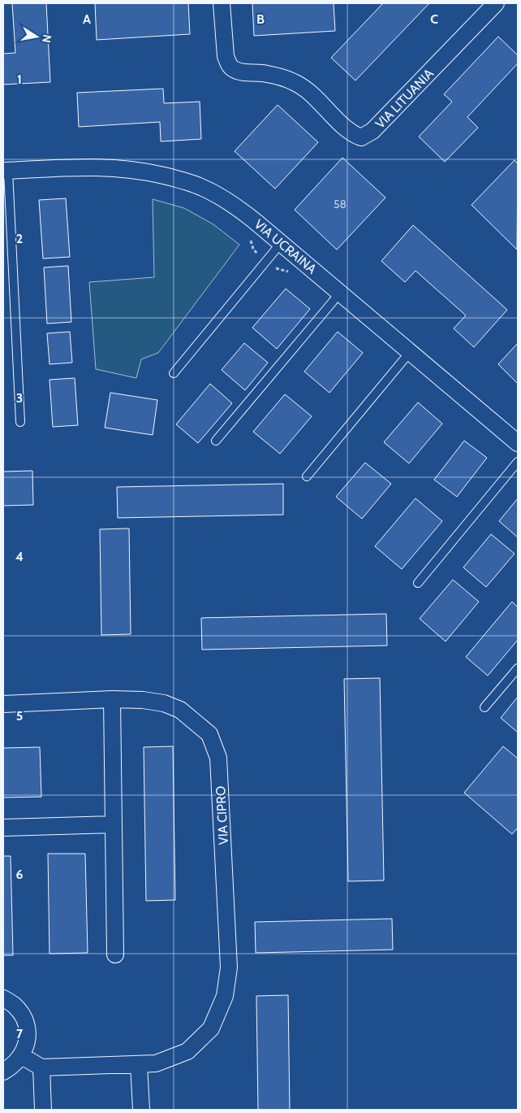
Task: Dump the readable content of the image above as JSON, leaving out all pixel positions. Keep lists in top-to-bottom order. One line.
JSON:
{"streets":{"street":["VIA LITUANIA","VIA UCRAINA","VIA CIPRO"]},"house_numbers":["58"],"north":"right","grid":{"columns":["A","B","C"],"rows":["1","2","3","4","5","6","7"]}}
